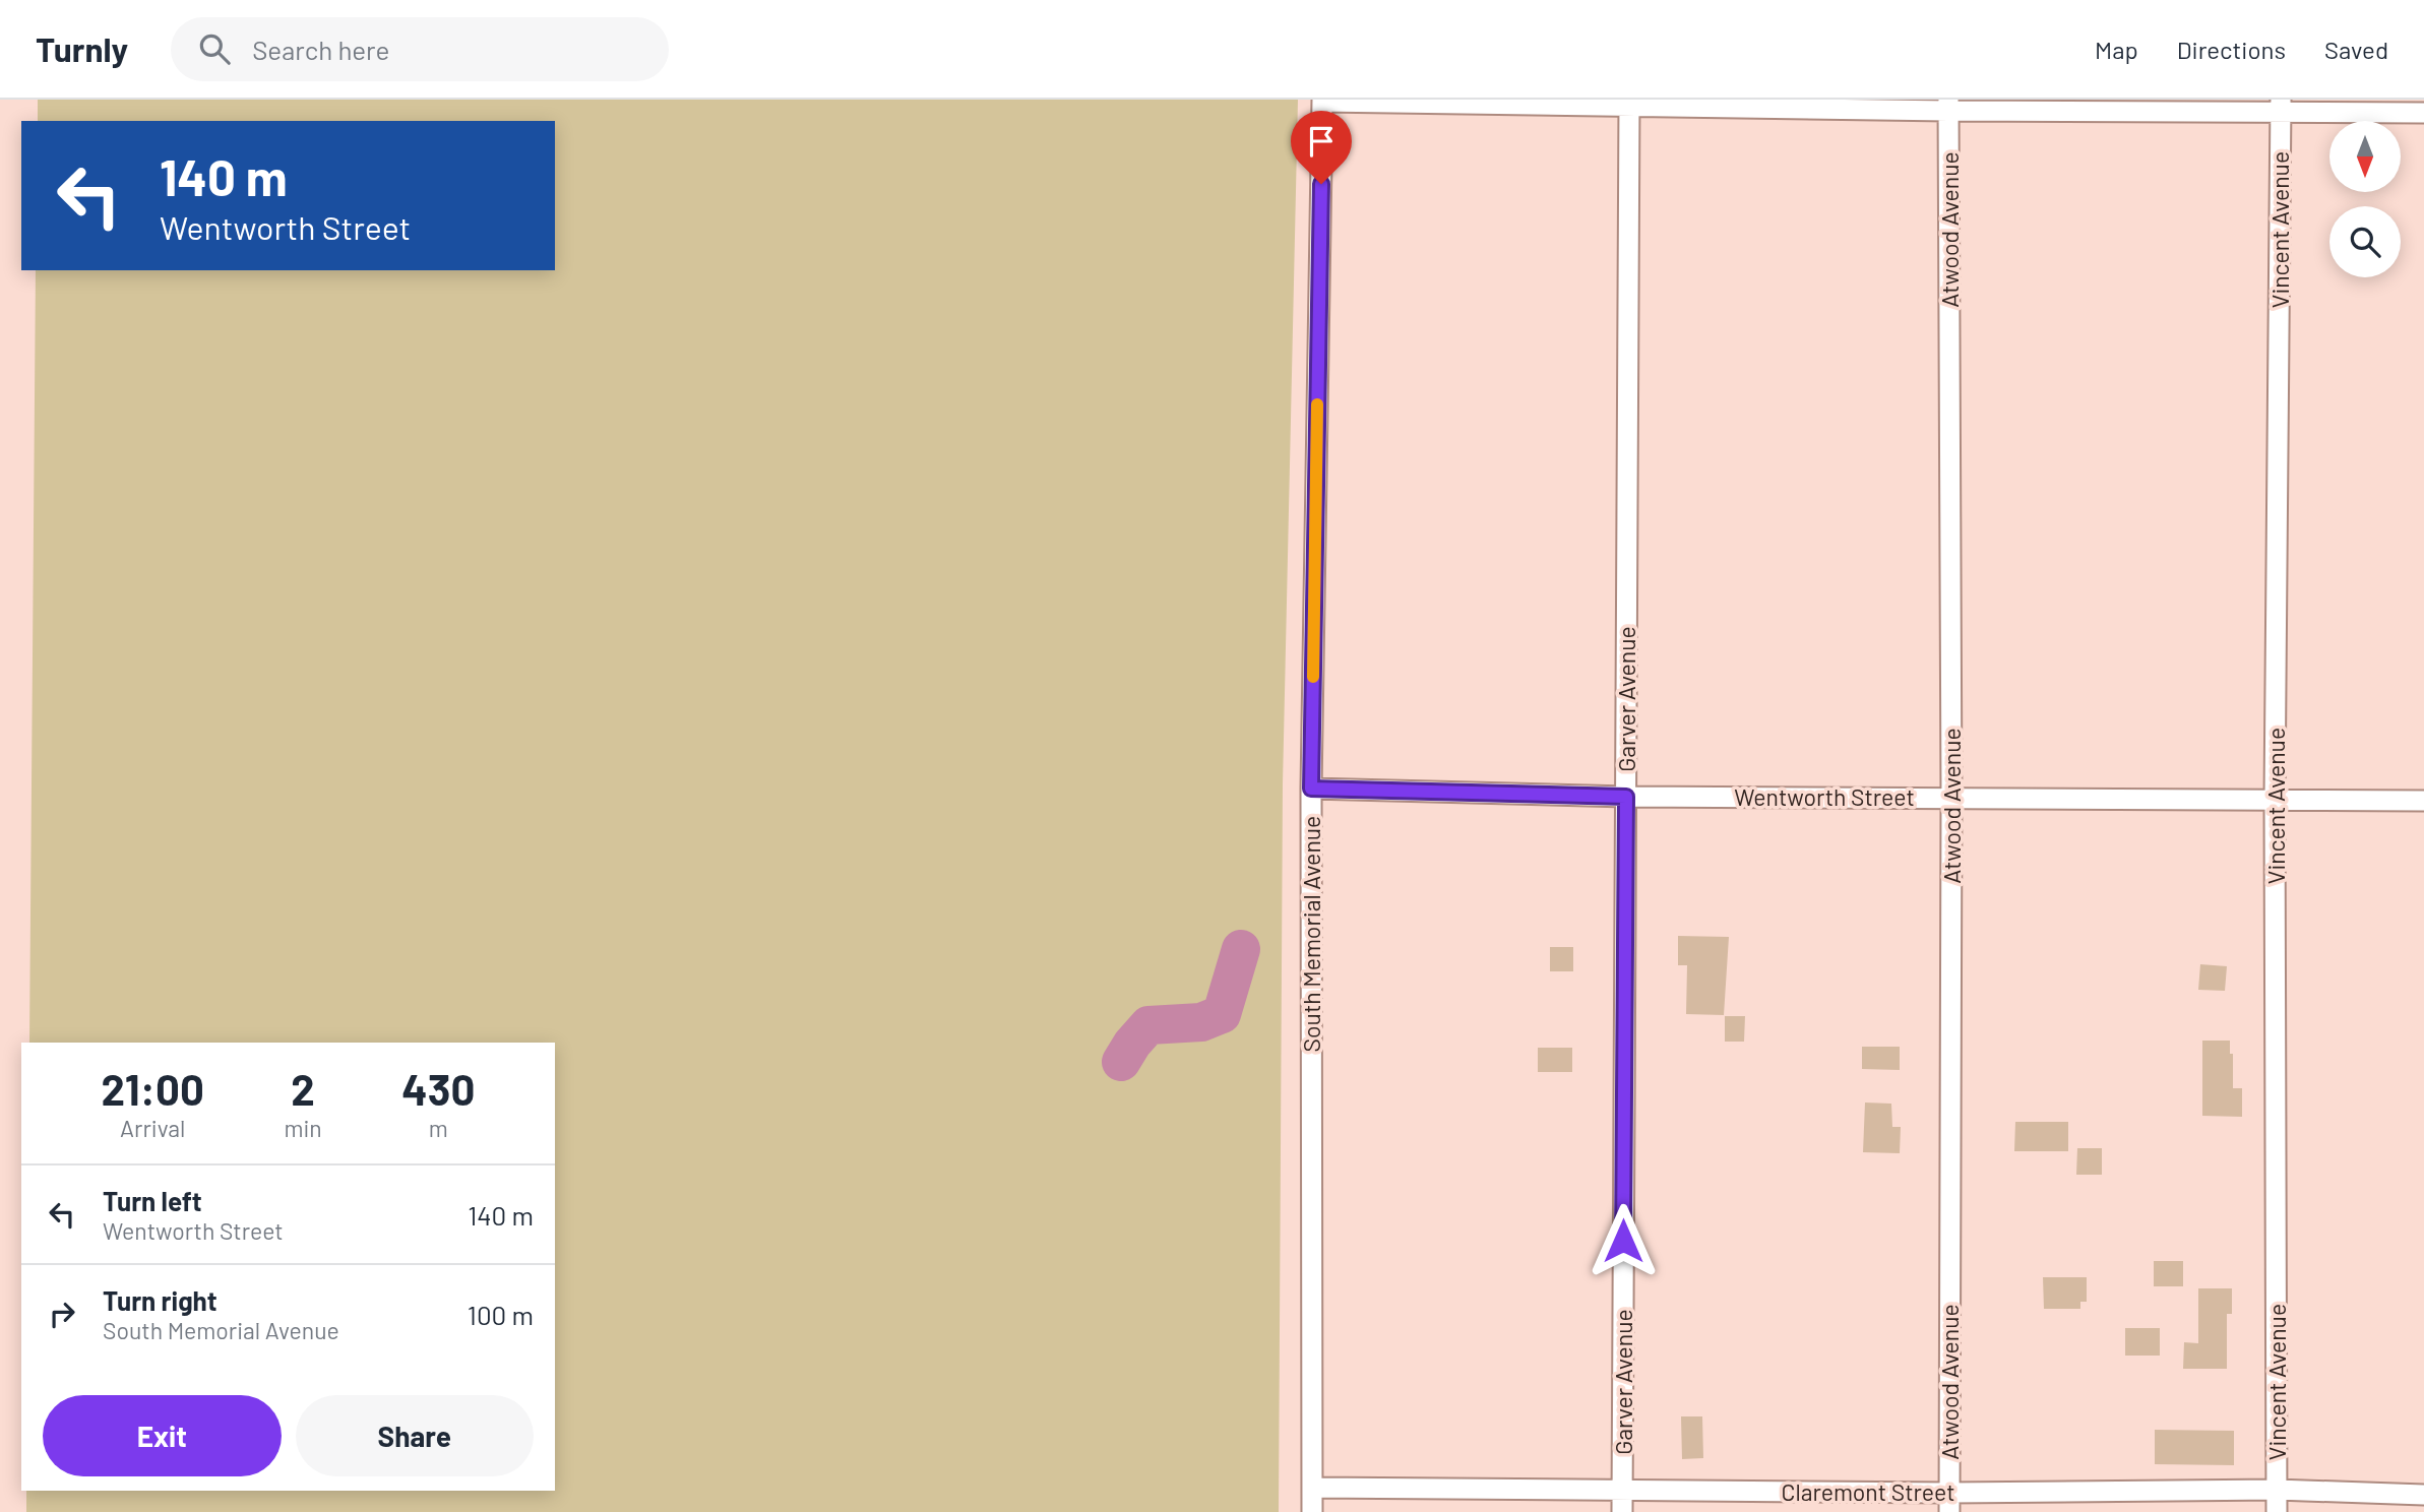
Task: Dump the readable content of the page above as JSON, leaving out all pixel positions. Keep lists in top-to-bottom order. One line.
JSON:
{"streets":{"street":["Atwood Avenue","Vincent Avenue","Garver Avenue","Wentworth Street","South Memorial Avenue","Claremont Street"]},"crossings":[["Atwood Avenue","Wentworth Street"],["Atwood Avenue","Claremont Street"],["Vincent Avenue","Wentworth Street"],["Vincent Avenue","Claremont Street"],["Garver Avenue","Wentworth Street"],["Garver Avenue","Claremont Street"],["Wentworth Street","South Memorial Avenue"],["South Memorial Avenue","Claremont Street"]],"north":"bottom","page":{"header":"Turnly","search":"Search here","nav":["Map","Directions","Saved"],"turn":["140 m","Wentworth Street"],"eta":["21:00","Arrival","2","min","430","m"],"list":[{"name":"Turn left","note":"Wentworth Street","value":"140 m"},{"name":"Turn right","note":"South Memorial Avenue","value":"100 m"}],"buttons":["Exit","Share"]}}
